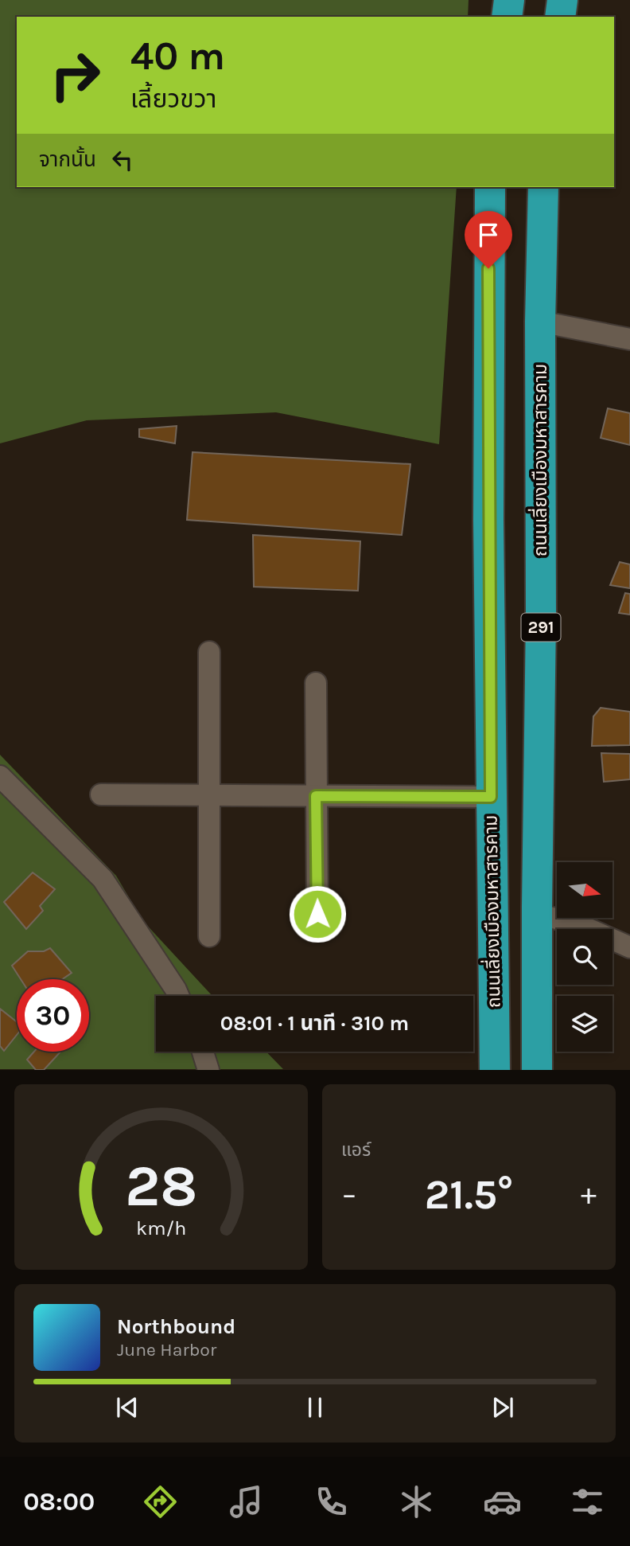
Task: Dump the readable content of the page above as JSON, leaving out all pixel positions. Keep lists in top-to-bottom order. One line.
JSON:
{"streets":{"highway":["ถนนเลี่ยงเมืองมหาสารคาม","291"]},"north":"right","page":{"turn":["40 m","เลี้ยวขวา"],"then":"จากนั้น","limit":"30","trip":"08:01 · 1 นาที · 310 m","tile":"แอร์","heat":["−","21.5°","+"],"song":["Northbound","June Harbor"],"tabs":"08:00","gauge":["28","km/h"]}}
